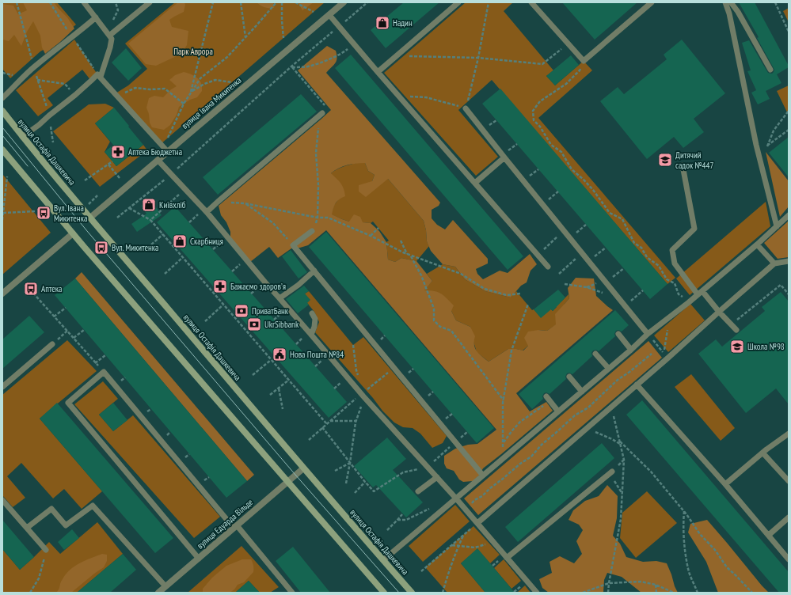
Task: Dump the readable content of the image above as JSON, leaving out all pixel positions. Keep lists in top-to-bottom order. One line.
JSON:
{"streets":{"street":["вулиця Івана Микитенка","вулиця Остафія Дашкевича","вулиця Едуарда Вільде"]},"crossings":[["вулиця Івана Микитенка","вулиця Остафія Дашкевича"],["вулиця Остафія Дашкевича","вулиця Едуарда Вільде"]],"parks":["Парк Аврора"],"places":{"shop":["Надин","Київхліб","Скарбниця"],"pharmacy":["Аптека Бюджетна","Бажаємо здоровʼя"],"school or university":["Дитячий садок №447","Школа №98"],"bus stop":["Вул. Івана Микитенка","Вул. Микитенка","Аптека"],"bank":["ПриватБанк","UkrSibbank"],"public building":["Нова Пошта №84"]}}
